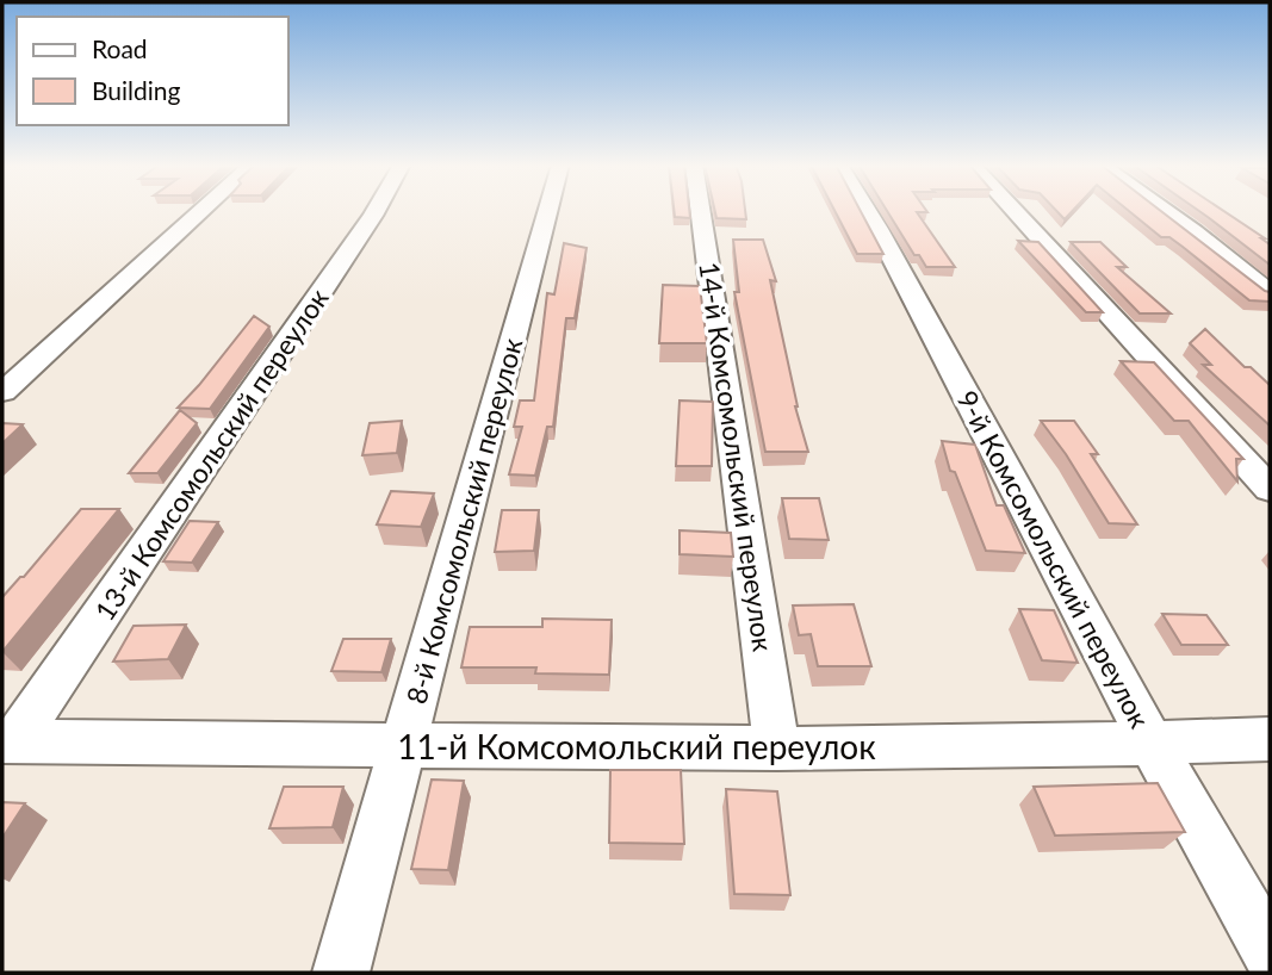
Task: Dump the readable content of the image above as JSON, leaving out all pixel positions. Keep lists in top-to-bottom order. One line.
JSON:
{"streets":{"street":["13-й Комсомольский переулок","14-й Комсомольский переулок","8-й Комсомольский переулок","9-й Комсомольский переулок","11-й Комсомольский переулок"]},"crossings":[["13-й Комсомольский переулок","11-й Комсомольский переулок"],["14-й Комсомольский переулок","11-й Комсомольский переулок"],["8-й Комсомольский переулок","11-й Комсомольский переулок"],["9-й Комсомольский переулок","11-й Комсомольский переулок"]],"legend":["Road","Building"]}
